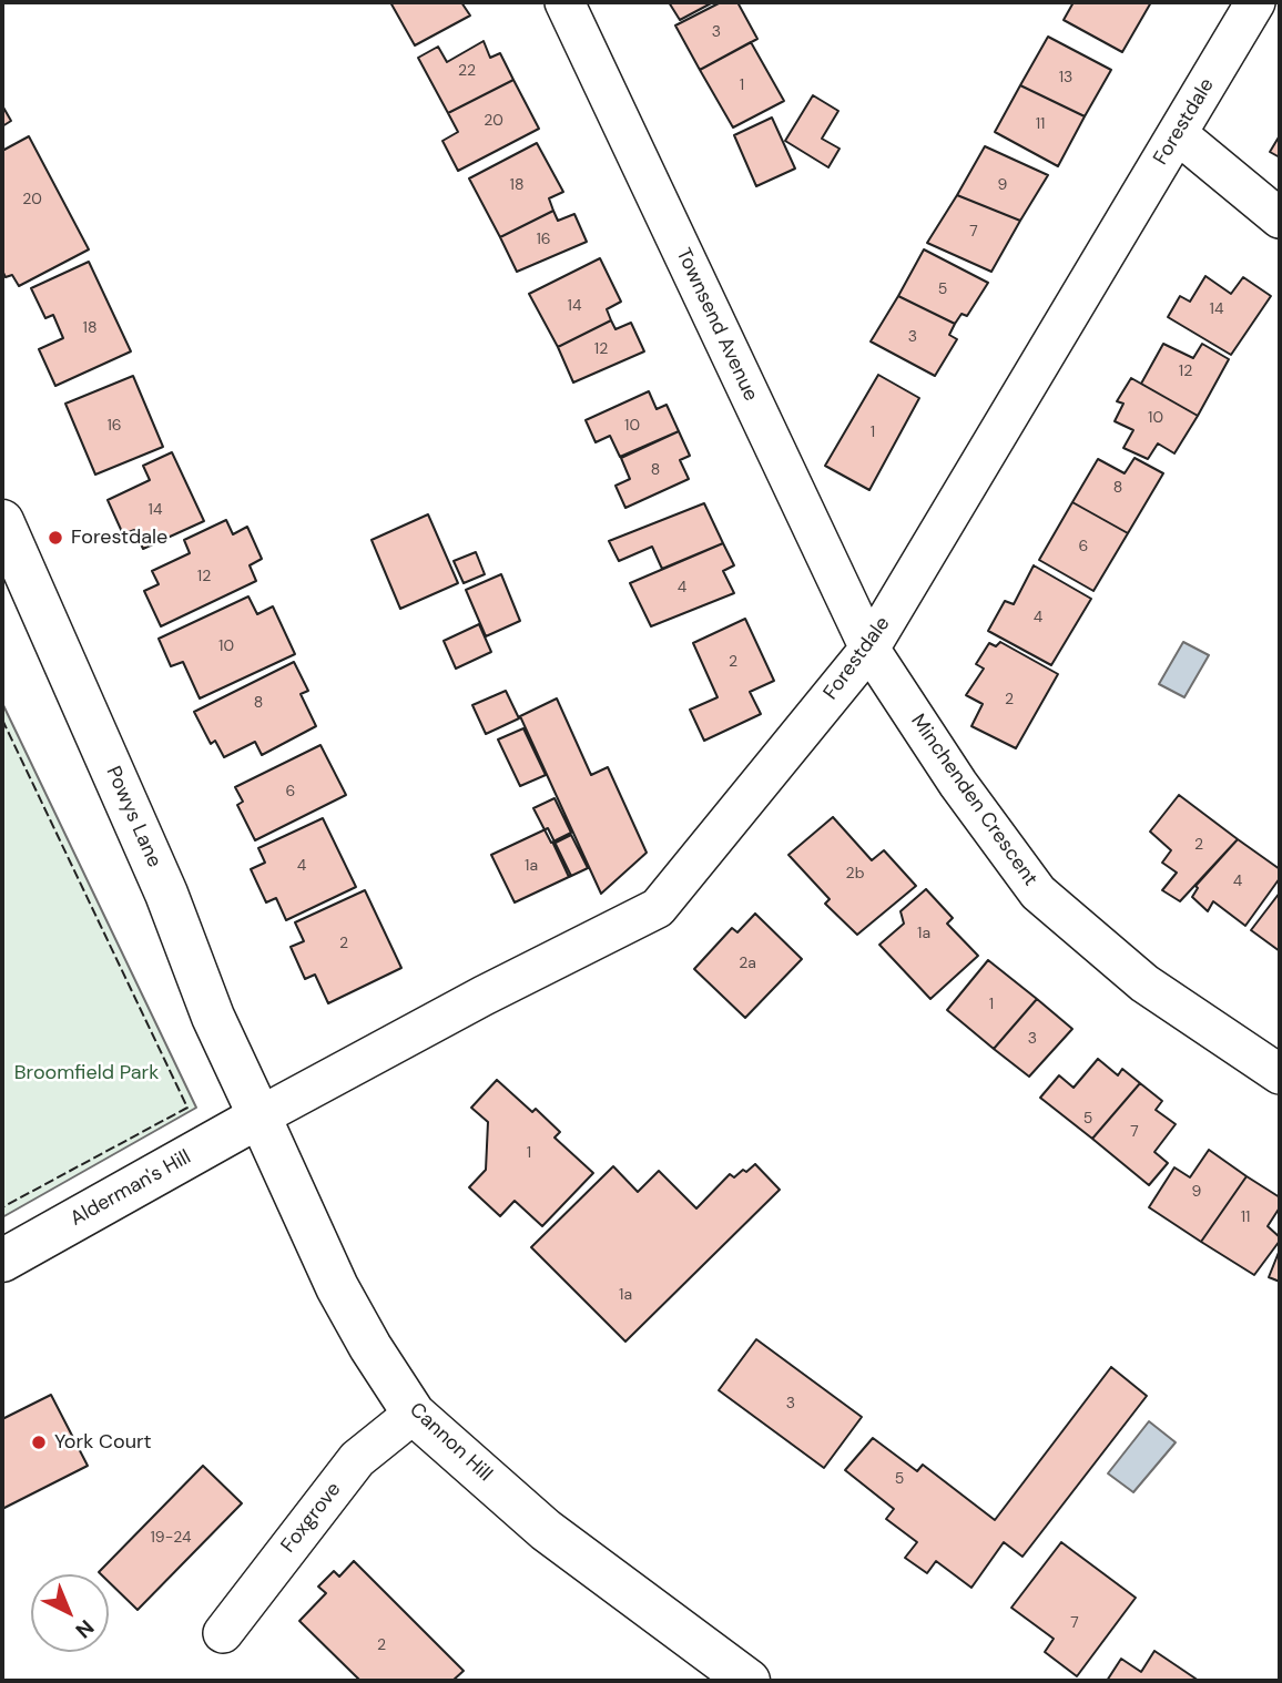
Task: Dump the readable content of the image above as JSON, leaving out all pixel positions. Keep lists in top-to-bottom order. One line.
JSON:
{"streets":{"main road":["Powys Lane","Alderman's Hill","Cannon Hill"],"street":["Forestdale","Townsend Avenue","Minchenden Crescent","Foxgrove"]},"crossings":[["Forestdale","Townsend Avenue"],["Forestdale","Minchenden Crescent"],["Forestdale","Powys Lane"],["Forestdale","Alderman's Hill"],["Forestdale","Cannon Hill"],["Townsend Avenue","Minchenden Crescent"],["Powys Lane","Alderman's Hill"],["Powys Lane","Cannon Hill"],["Alderman's Hill","Cannon Hill"],["Cannon Hill","Foxgrove"]],"parks":["Broomfield Park"],"places":["Forestdale","York Court"],"house_numbers":["3","22","13","1","20","11","18","9","20","7","16","5","14","14","18","3","12","12","10","16","10","1","8","8","14","6","12","4","4","10","2","2","8","6","2","4","1a","2b","4","1a","2","2a","1","3","5","7","1","9","11","1a","3","5","19-24","7","2"],"north":"bottom right"}
